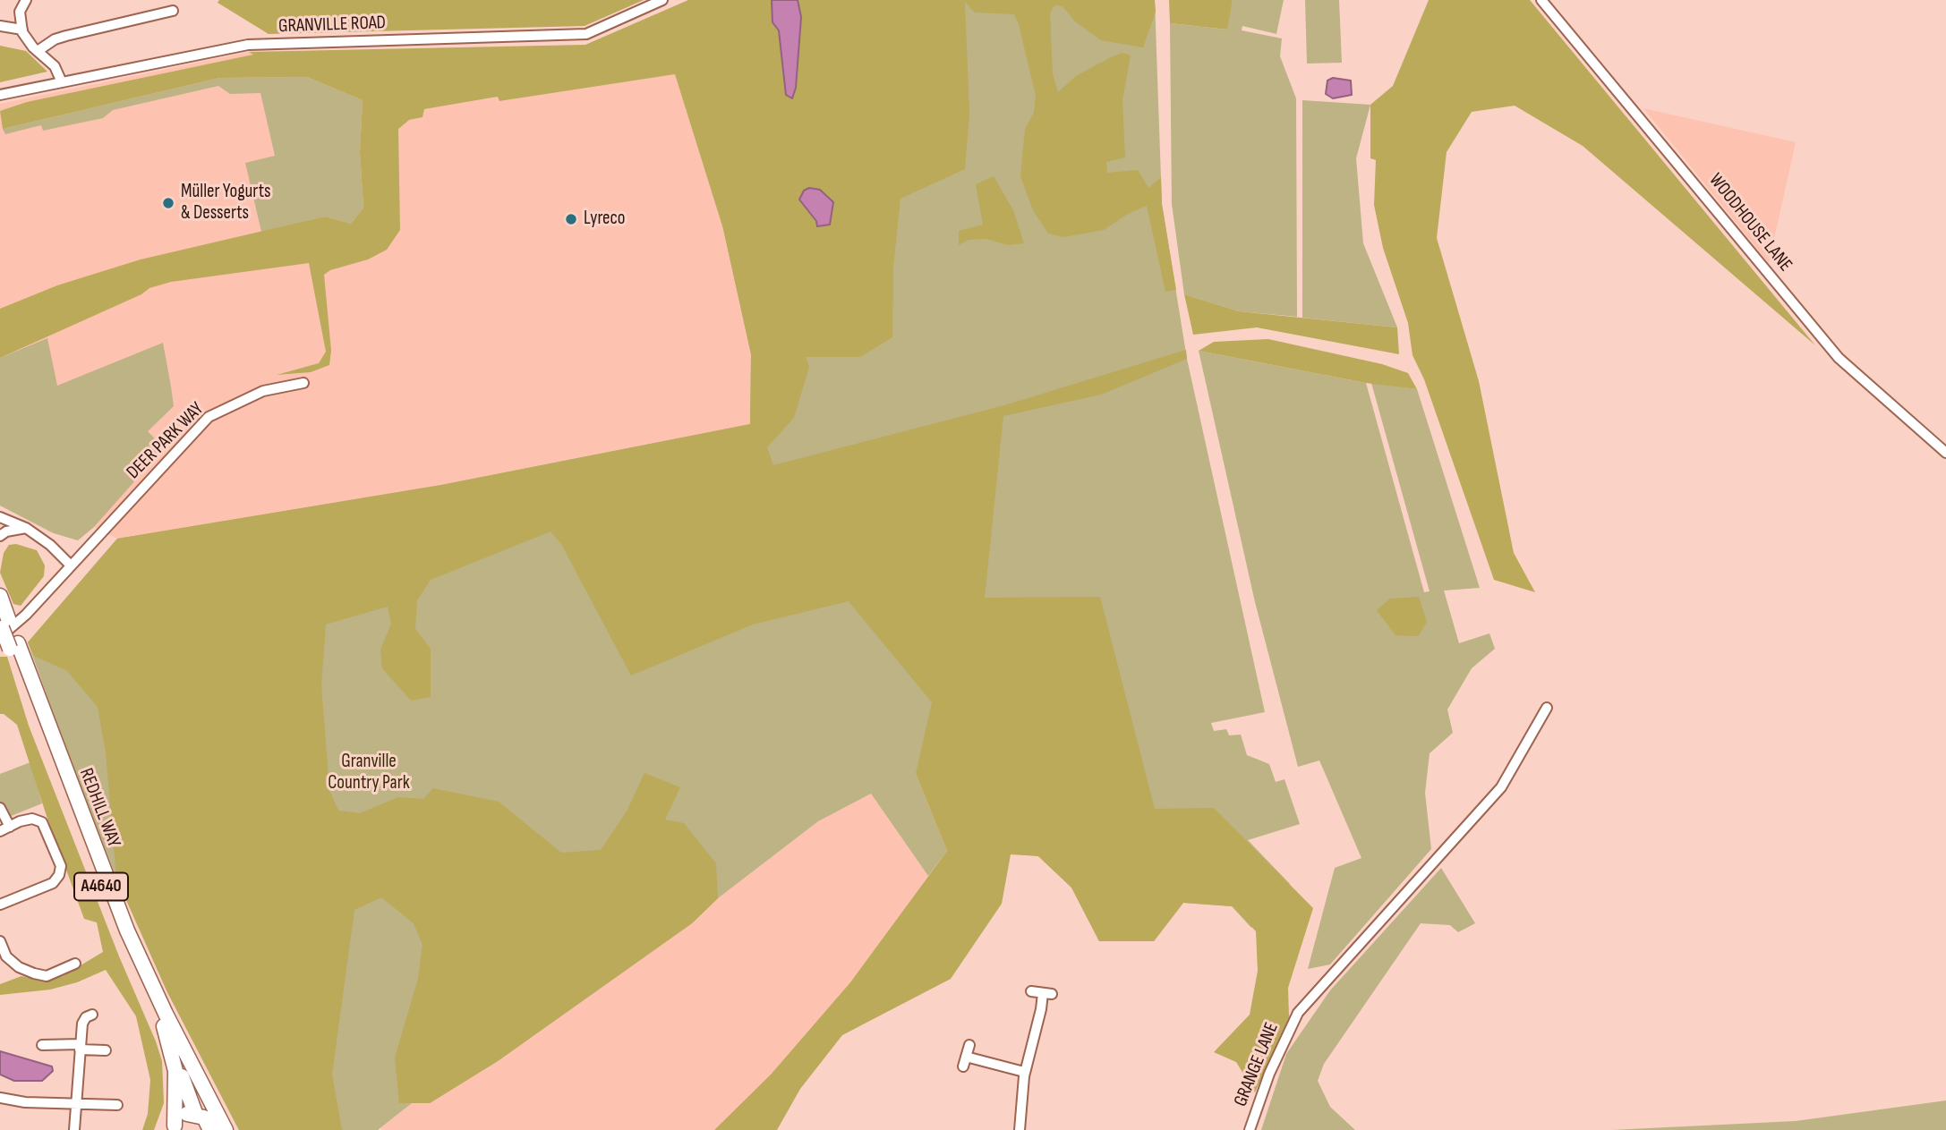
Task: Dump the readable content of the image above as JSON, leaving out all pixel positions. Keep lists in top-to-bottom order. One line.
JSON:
{"streets":{"main road":["REDHILL WAY","A4640"],"street":["GRANVILLE ROAD","WOODHOUSE LANE","DEER PARK WAY","GRANGE LANE"]},"crossings":[["DEER PARK WAY","REDHILL WAY"],["REDHILL WAY","A4640"]],"parks":["Granville Country Park"],"places":["Müller Yogurts & Desserts","Lyreco"]}
